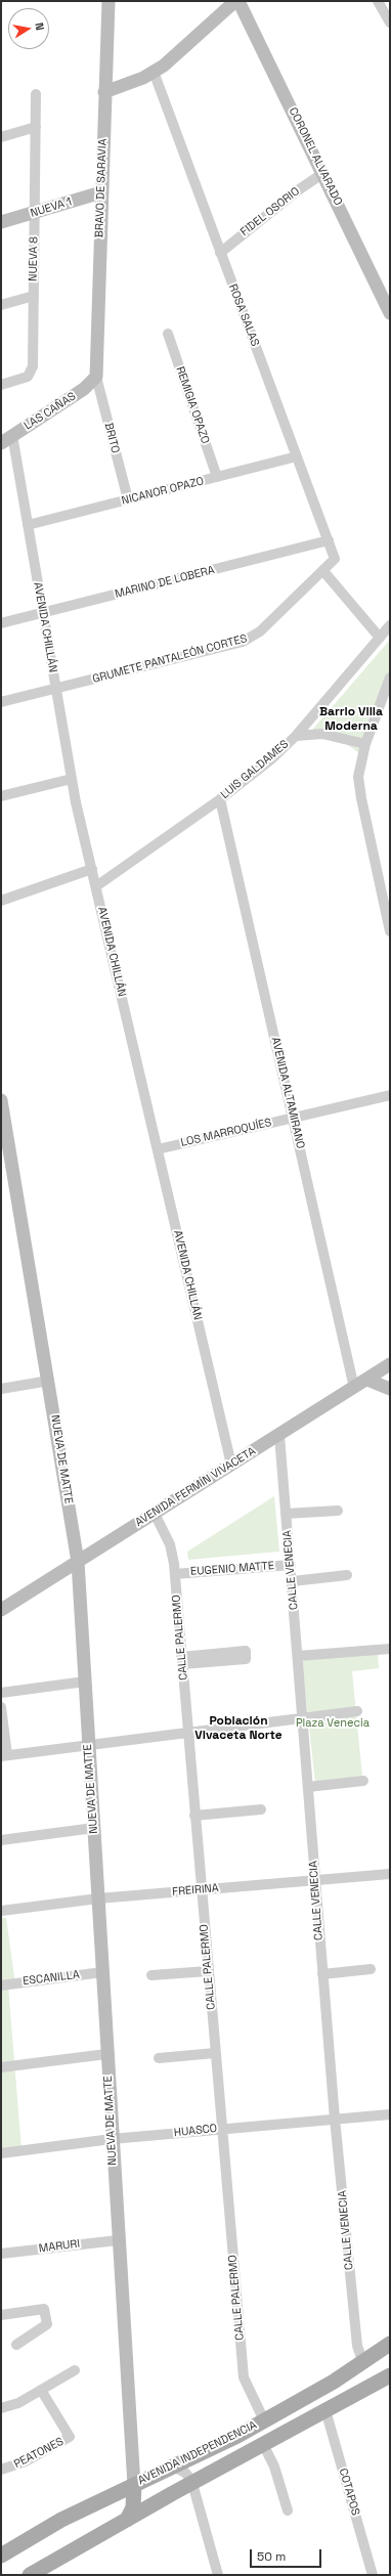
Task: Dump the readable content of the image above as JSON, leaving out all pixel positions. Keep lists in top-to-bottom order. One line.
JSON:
{"streets":{"main road":["AVENIDA INDEPENDENCIA"],"street":["CORONEL ALVARADO","BRAVO DE SARAVIA","NUEVA 1","FIDEL OSORIO","NUEVA 8","ROSA SALAS","REMIGIA OPAZO","LAS CAÑAS","BRITO","NICANOR OPAZO","MARINO DE LOBERA","AVENIDA CHILLÁN","GRUMETE PANTALEÓN CORTES","LUIS GALDAMES","AVENIDA ALTAMIRANO","LOS MARROQUÍES","NUEVA DE MATTE","AVENIDA FERMÍN VIVACETA","EUGENIO MATTE","CALLE VENECIA","CALLE PALERMO","FREIRINA","ESCANILLA","HUASCO","MARURI","PEATONES","COTAPOS"]},"crossings":[["CORONEL ALVARADO","FIDEL OSORIO"],["BRAVO DE SARAVIA","NUEVA 1"],["BRAVO DE SARAVIA","LAS CAÑAS"],["BRAVO DE SARAVIA","BRITO"],["NUEVA 1","NUEVA 8"],["FIDEL OSORIO","ROSA SALAS"],["ROSA SALAS","NICANOR OPAZO"],["ROSA SALAS","MARINO DE LOBERA"],["ROSA SALAS","GRUMETE PANTALEÓN CORTES"],["REMIGIA OPAZO","NICANOR OPAZO"],["LAS CAÑAS","BRITO"],["LAS CAÑAS","AVENIDA CHILLÁN"],["BRITO","NICANOR OPAZO"],["NICANOR OPAZO","AVENIDA CHILLÁN"],["MARINO DE LOBERA","AVENIDA CHILLÁN"],["AVENIDA CHILLÁN","GRUMETE PANTALEÓN CORTES"],["AVENIDA CHILLÁN","LUIS GALDAMES"],["AVENIDA CHILLÁN","LOS MARROQUÍES"],["AVENIDA CHILLÁN","AVENIDA FERMÍN VIVACETA"],["LUIS GALDAMES","AVENIDA ALTAMIRANO"],["AVENIDA ALTAMIRANO","LOS MARROQUÍES"],["AVENIDA ALTAMIRANO","AVENIDA FERMÍN VIVACETA"],["NUEVA DE MATTE","AVENIDA FERMÍN VIVACETA"],["NUEVA DE MATTE","FREIRINA"],["NUEVA DE MATTE","ESCANILLA"],["NUEVA DE MATTE","HUASCO"],["NUEVA DE MATTE","MARURI"],["NUEVA DE MATTE","AVENIDA INDEPENDENCIA"],["AVENIDA FERMÍN VIVACETA","CALLE VENECIA"],["AVENIDA FERMÍN VIVACETA","CALLE PALERMO"],["EUGENIO MATTE","CALLE VENECIA"],["EUGENIO MATTE","CALLE PALERMO"],["CALLE VENECIA","FREIRINA"],["CALLE VENECIA","HUASCO"],["CALLE VENECIA","AVENIDA INDEPENDENCIA"],["CALLE PALERMO","FREIRINA"],["CALLE PALERMO","HUASCO"],["CALLE PALERMO","AVENIDA INDEPENDENCIA"],["AVENIDA INDEPENDENCIA","COTAPOS"]],"districts":["Barrio Villa Moderna","Población Vivaceta Norte"],"parks":["Plaza Venecia"],"scale_bar":"50 m","north":"right"}
